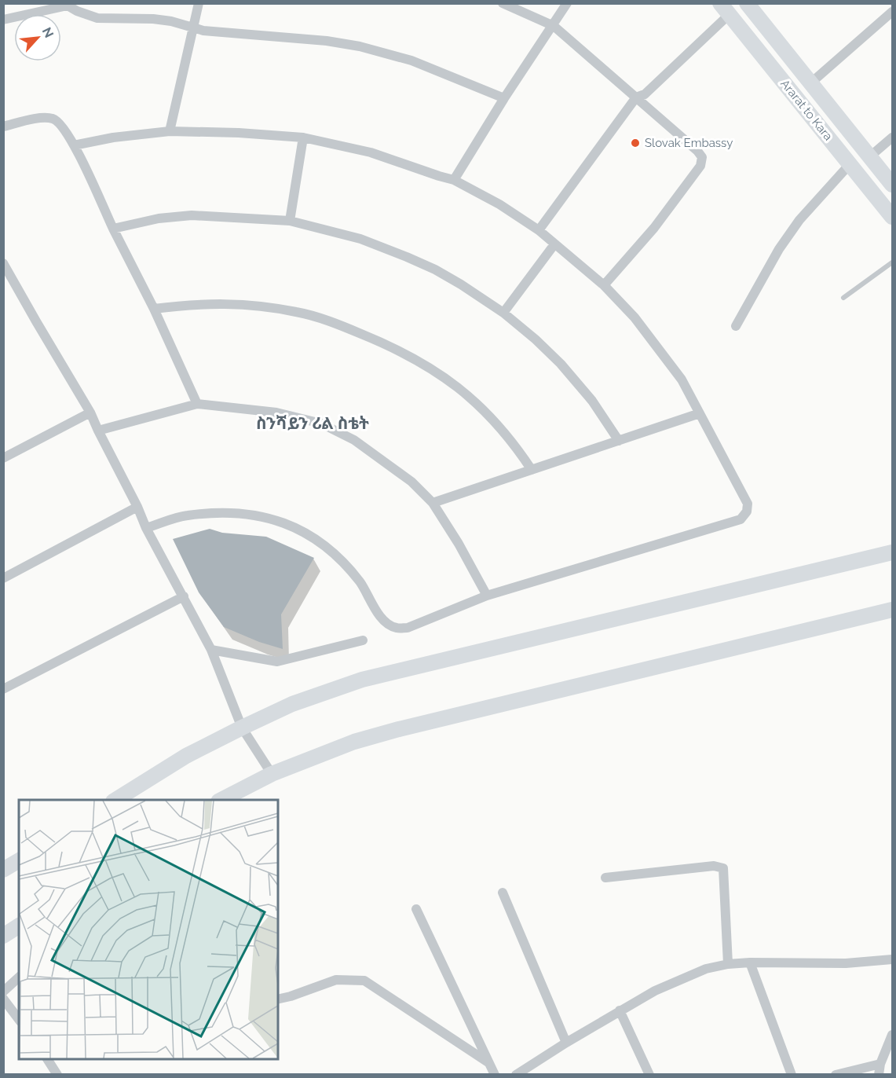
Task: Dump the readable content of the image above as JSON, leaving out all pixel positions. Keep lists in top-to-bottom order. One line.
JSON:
{"streets":{"main road":["Ararat to Kara"]},"districts":["ስንሻይን ሪል ስቴት"],"places":["Slovak Embassy"],"north":"top right"}
